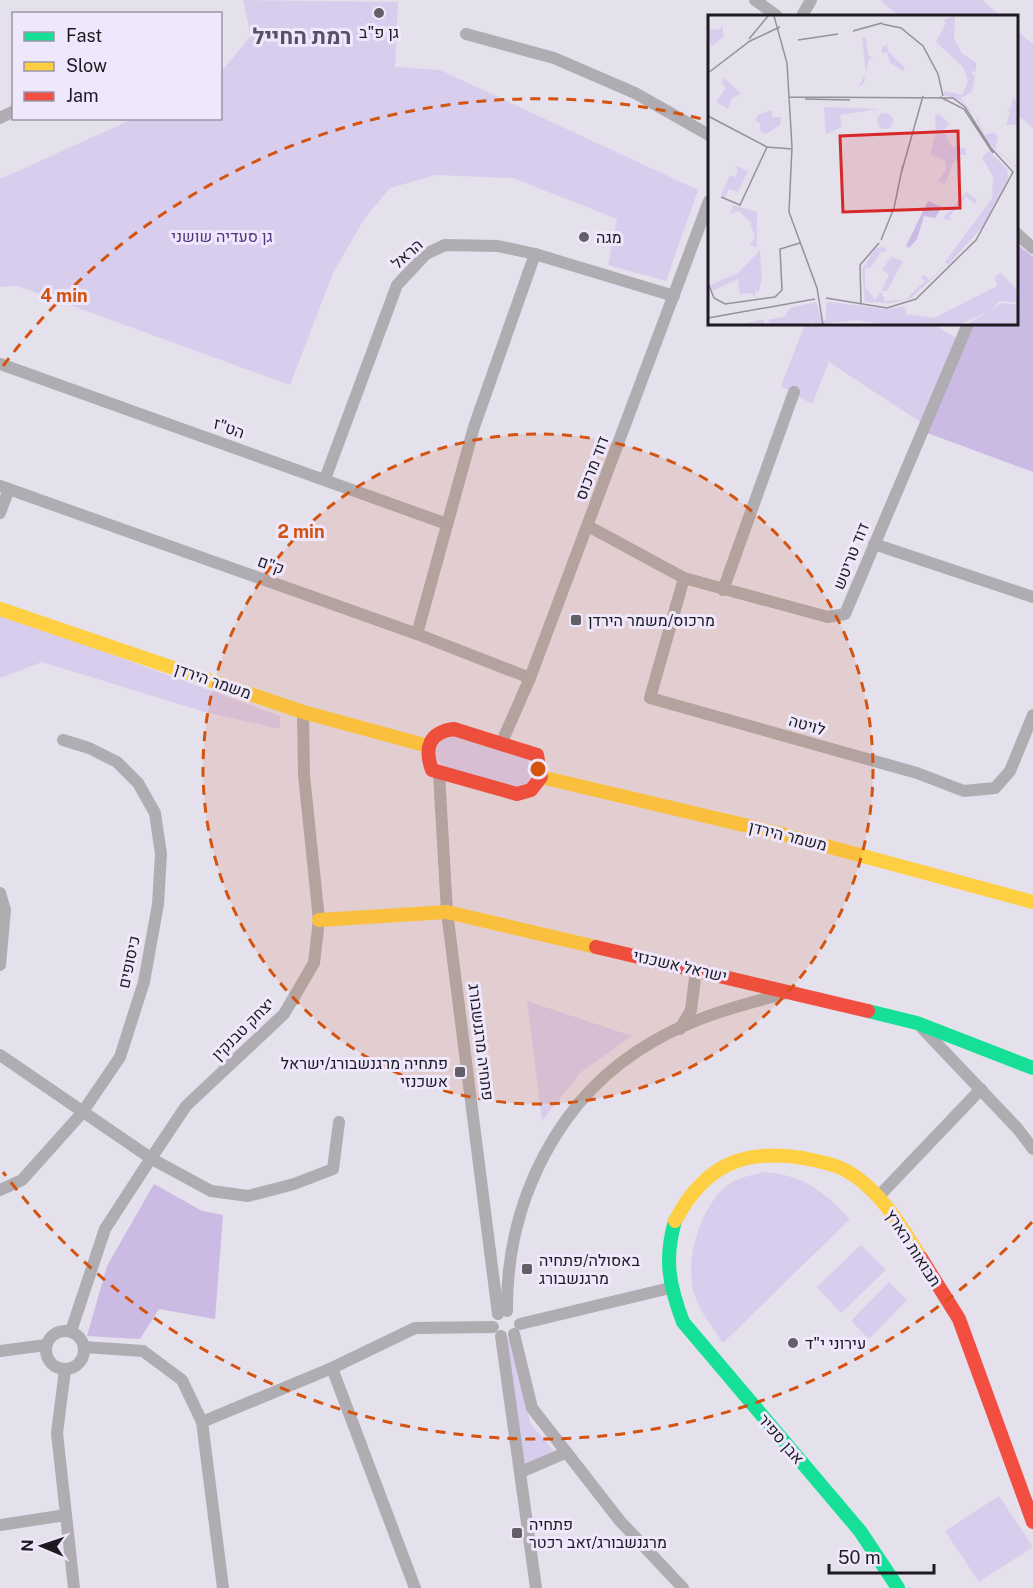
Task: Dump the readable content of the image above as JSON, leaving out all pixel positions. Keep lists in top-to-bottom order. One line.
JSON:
{"streets":{"street":["הראל","הט\"ז","דוד מרכוס","דוד טריטש","ק\"ם","משמר הירדן","לויטה","כיסופים","ישראל אשכנזי","יצחק טבנקין","פתחיה מרגנשבורג","תבואות הארץ","אבן ספיר"]},"crossings":[["הראל","הט\"ז"],["הראל","דוד מרכוס"],["דוד מרכוס","דוד טריטש"],["דוד מרכוס","ק\"ם"],["דוד טריטש","לויטה"],["משמר הירדן","יצחק טבנקין"],["ישראל אשכנזי","יצחק טבנקין"],["ישראל אשכנזי","פתחיה מרגנשבורג"],["תבואות הארץ","אבן ספיר"]],"districts":["רמת החייל"],"parks":["גן סעדיה שושני"],"places":{"other":["גן פ\"ב","מגה","עירוני י\"ד"],"transit":["מרכוס/משמר הירדן","פתחיה מרגנשבורג/ישראל אשכנזי","באסולה/פתחיה מרגנשבורג","פתחיה מרגנשבורג/זאב רכטר"]},"legend":["Fast","Slow","Jam"],"scale_bar":"50 m","north":"left","rings":["4 min","2 min"]}
